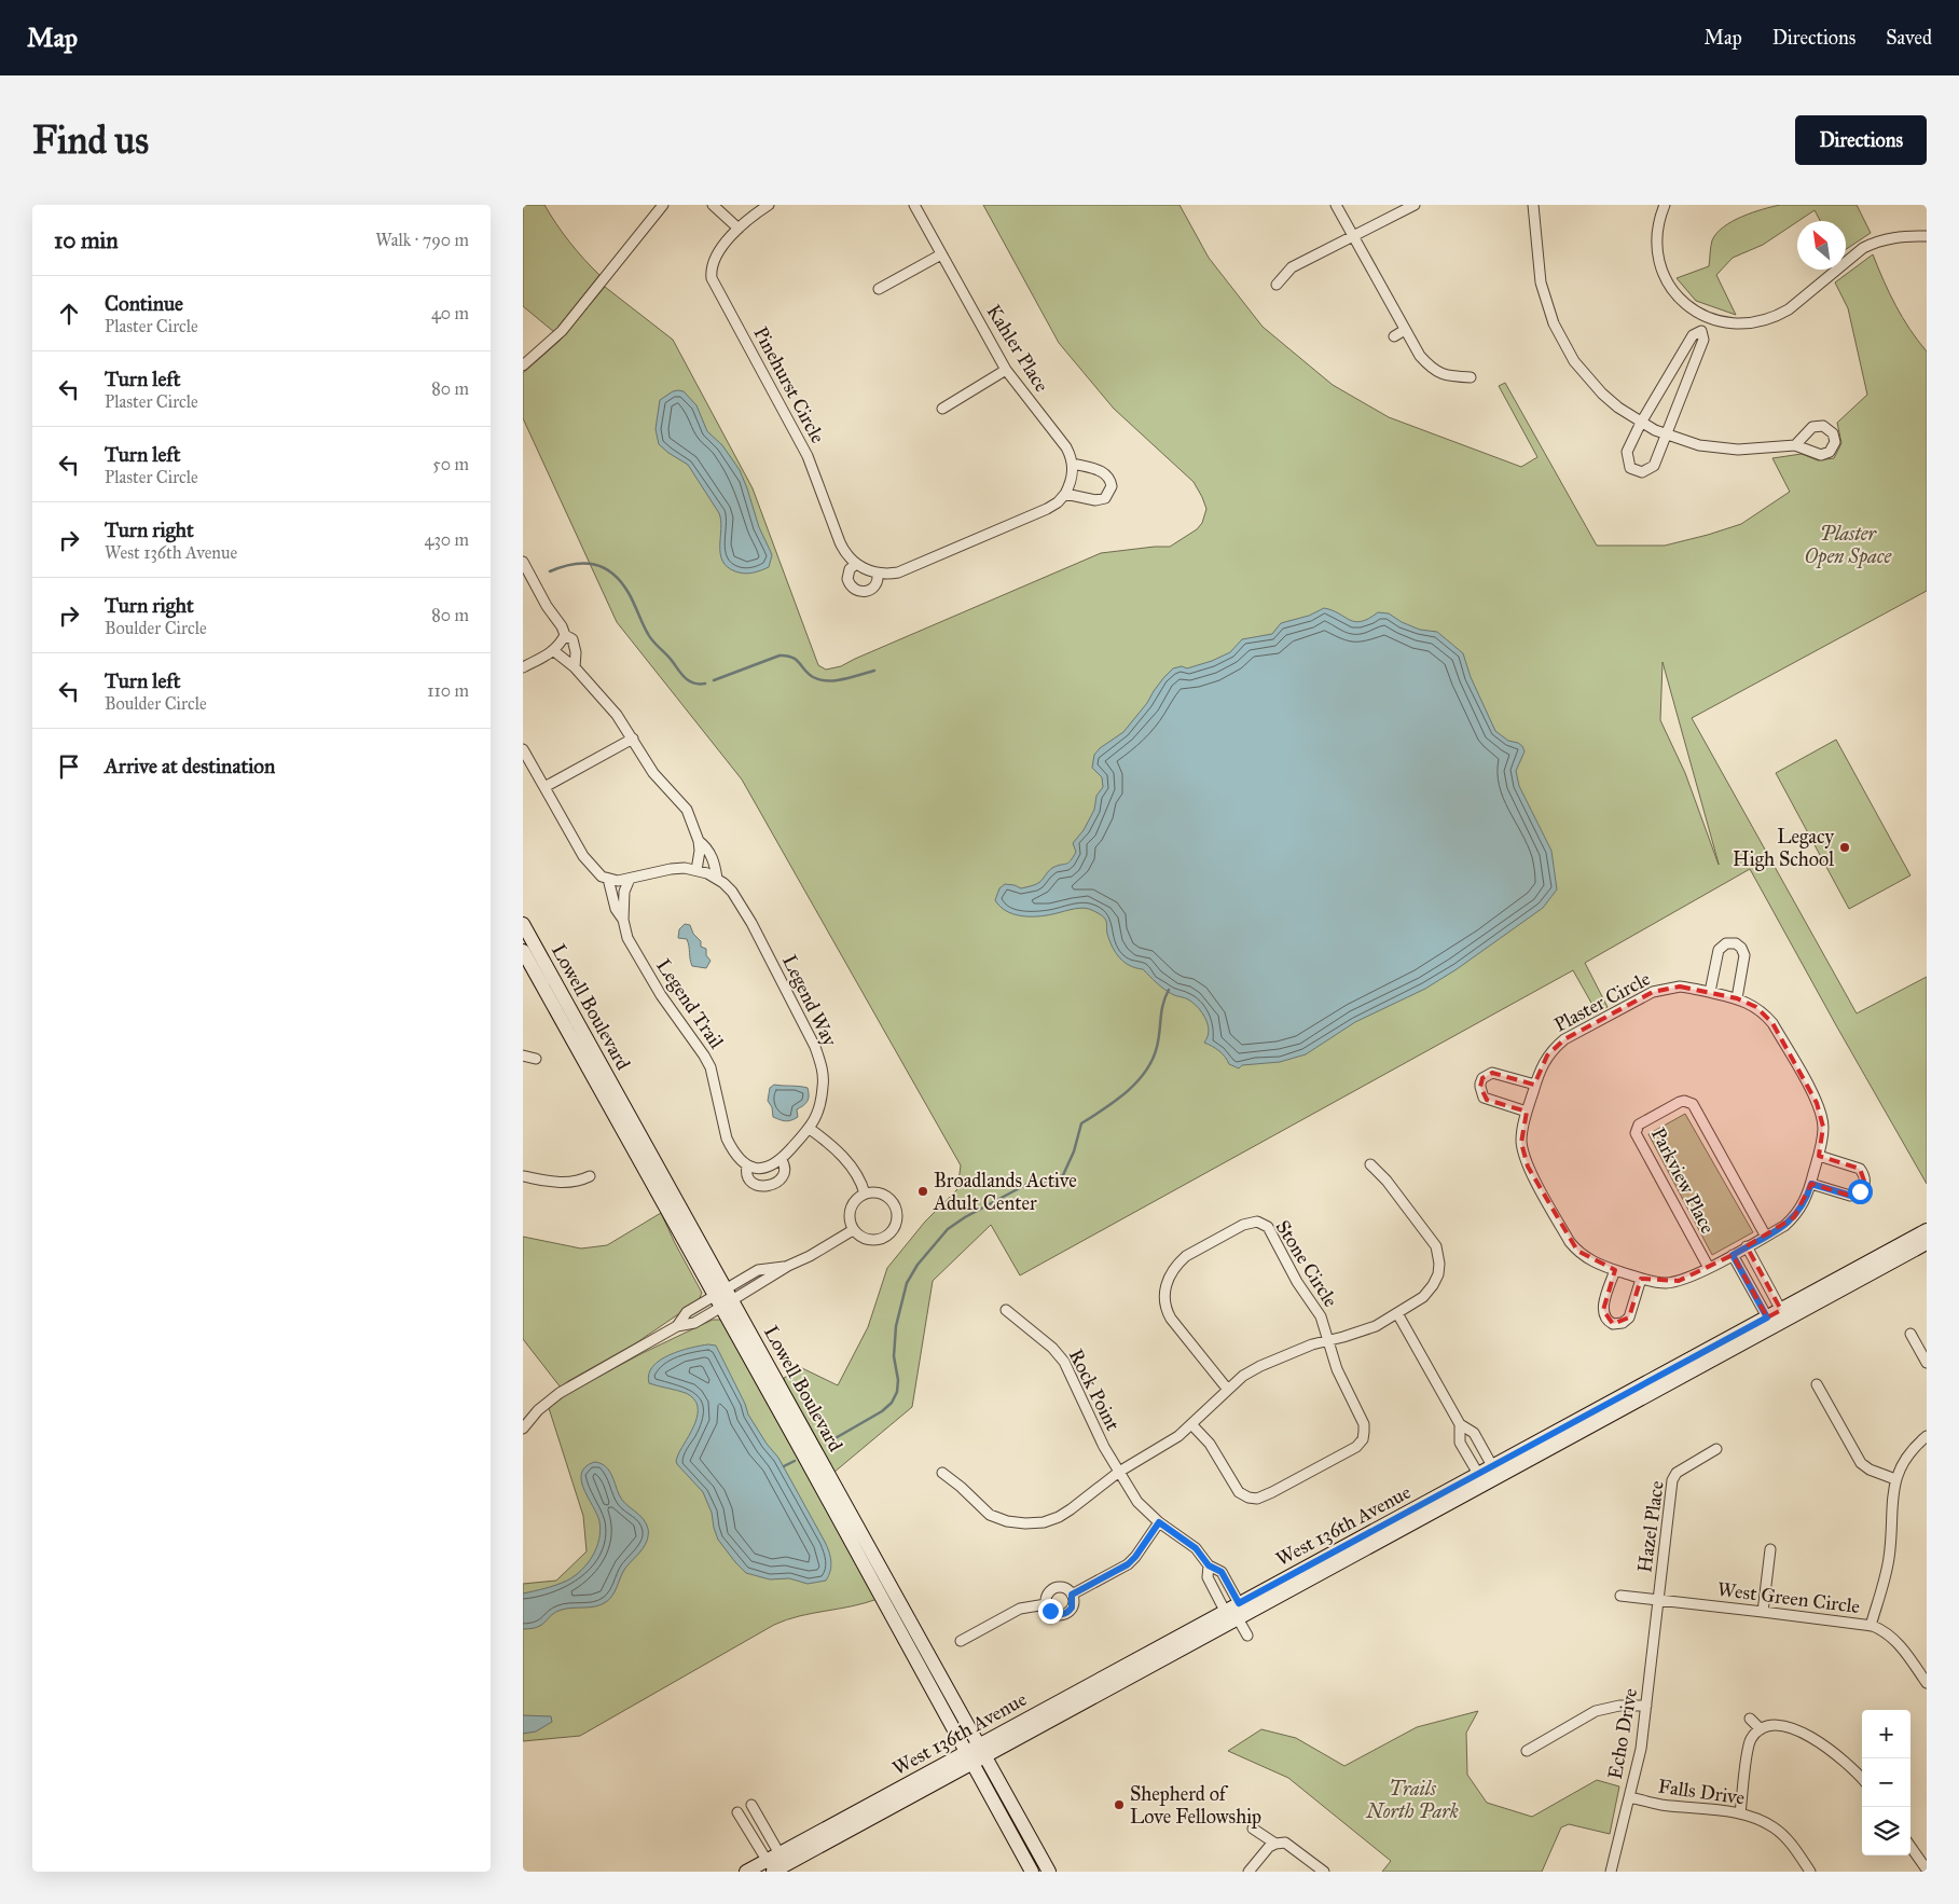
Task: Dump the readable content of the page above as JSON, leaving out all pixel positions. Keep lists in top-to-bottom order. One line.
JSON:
{"streets":{"main road":["Lowell Boulevard","West 136th Avenue"],"street":["Kahler Place","Pinehurst Circle","Legend Way","Plaster Circle","Legend Trail","Parkview Place","Stone Circle","Rock Point","Hazel Place","West Green Circle","Echo Drive","Falls Drive"]},"crossings":[["Legend Way","Legend Trail"],["Plaster Circle","Parkview Place"],["Lowell Boulevard","West 136th Avenue"],["Rock Point","West 136th Avenue"],["Hazel Place","West Green Circle"],["Hazel Place","Echo Drive"],["West Green Circle","Echo Drive"],["Echo Drive","Falls Drive"]],"parks":["Plaster Open Space","Trails North Park"],"places":["Legacy High School","Broadlands Active Adult Center","Shepherd of Love Fellowship"],"north":"top left","page":{"header":"Map","nav":["Map","Directions","Saved"],"buttons":"Directions","title":"Find us","heading":["10 min","Walk · 790 m"],"list":[["Continue","Plaster Circle","40 m"],["Turn left","Plaster Circle","80 m"],["Turn left","Plaster Circle","50 m"],["Turn right","West 136th Avenue","430 m"],["Turn right","Boulder Circle","80 m"],["Turn left","Boulder Circle","110 m"],"Arrive at destination"],"map_buttons":["+","−"]}}
